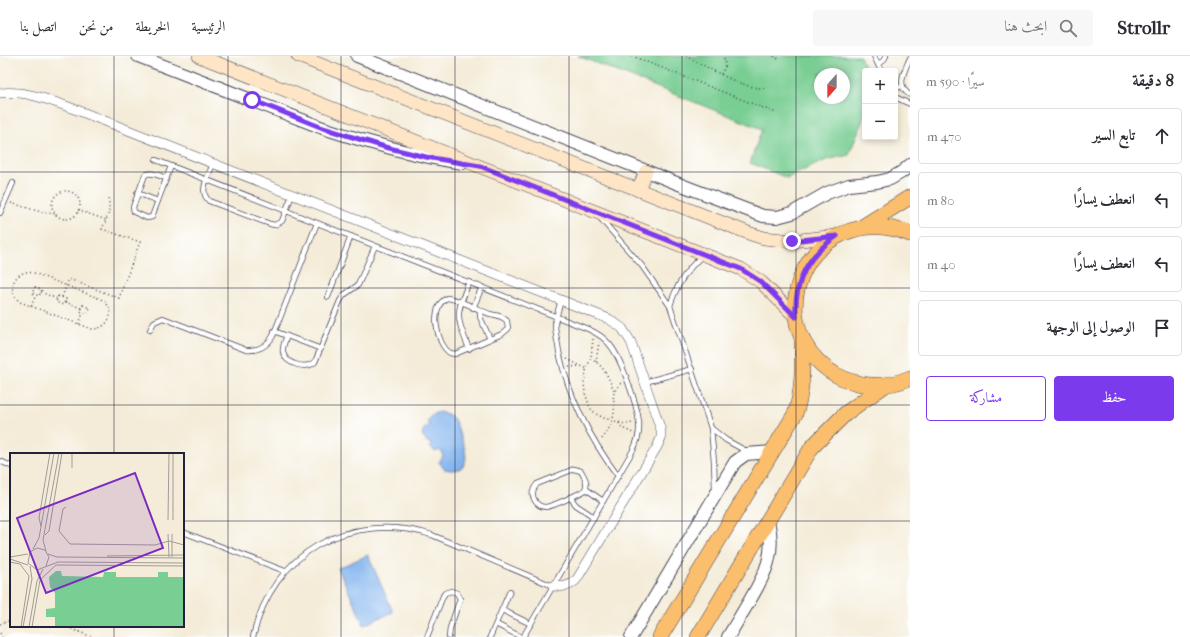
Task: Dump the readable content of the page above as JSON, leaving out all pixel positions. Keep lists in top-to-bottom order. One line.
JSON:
{"north":"bottom","page":{"header":"Strollr","search":"ابحث هنا","nav":["الرئيسية","الخريطة","من نحن","اتصل بنا"],"heading":["8 دقيقة","سيرًا · 590 m"],"map_buttons":["+","−"],"list":[["تابع السير","470 m"],["انعطف يسارًا","80 m"],["انعطف يسارًا","40 m"],"الوصول إلى الوجهة"],"buttons":["حفظ","مشاركة"]}}
